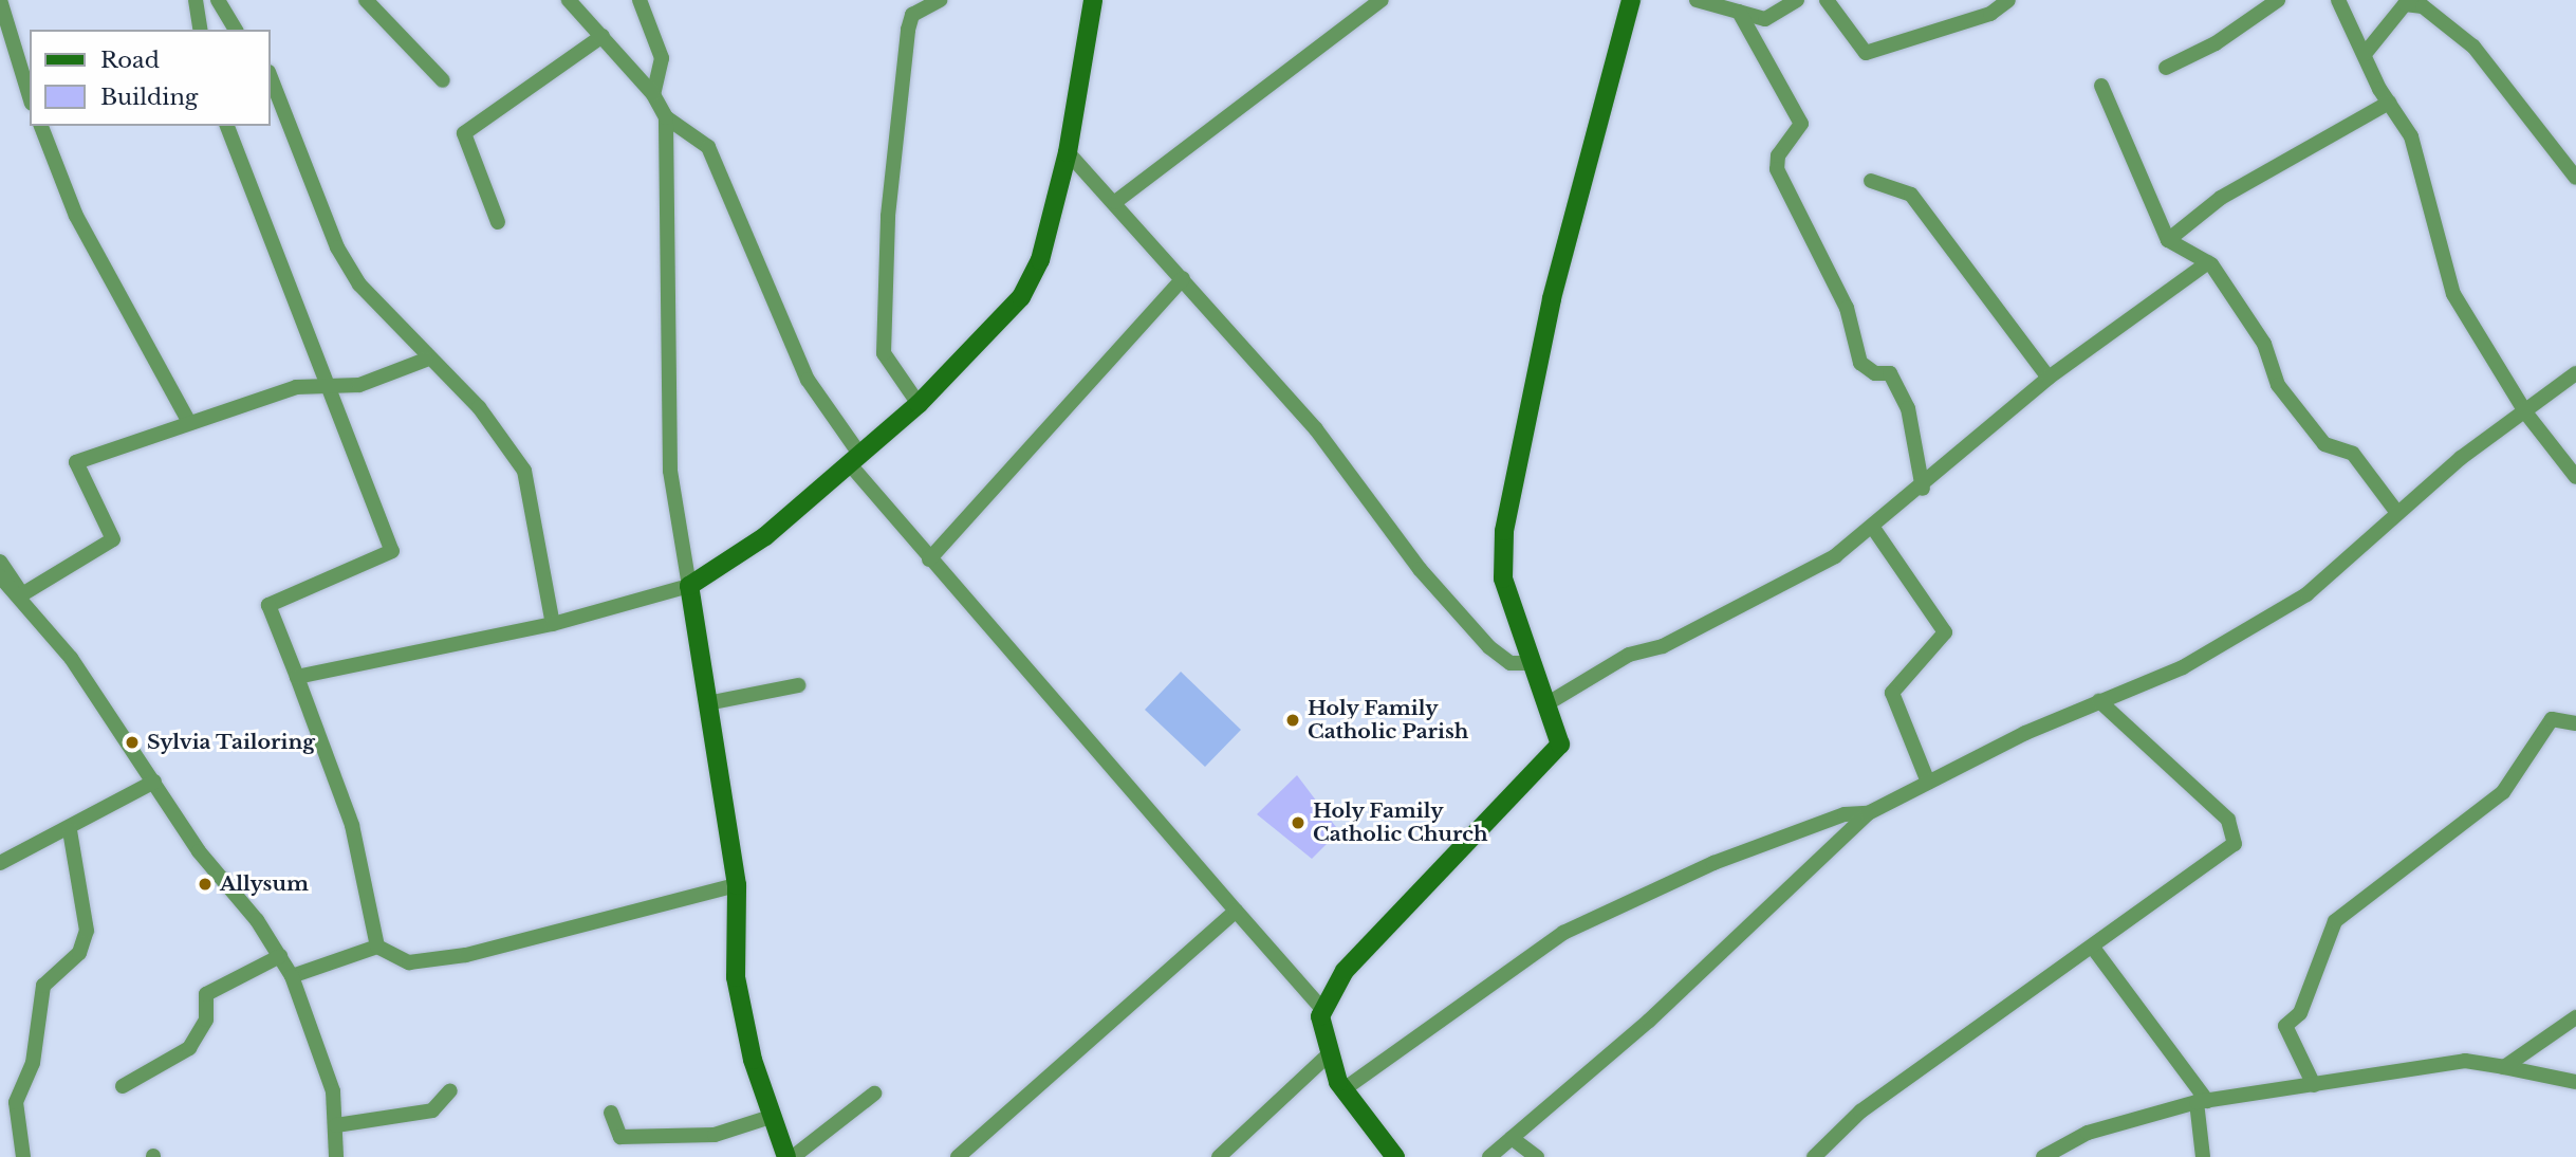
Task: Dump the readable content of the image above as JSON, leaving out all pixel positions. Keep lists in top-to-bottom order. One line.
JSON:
{"places":["Holy Family Catholic Parish","Sylvia Tailoring","Holy Family Catholic Church","Allysum"],"legend":["Road","Building"]}
